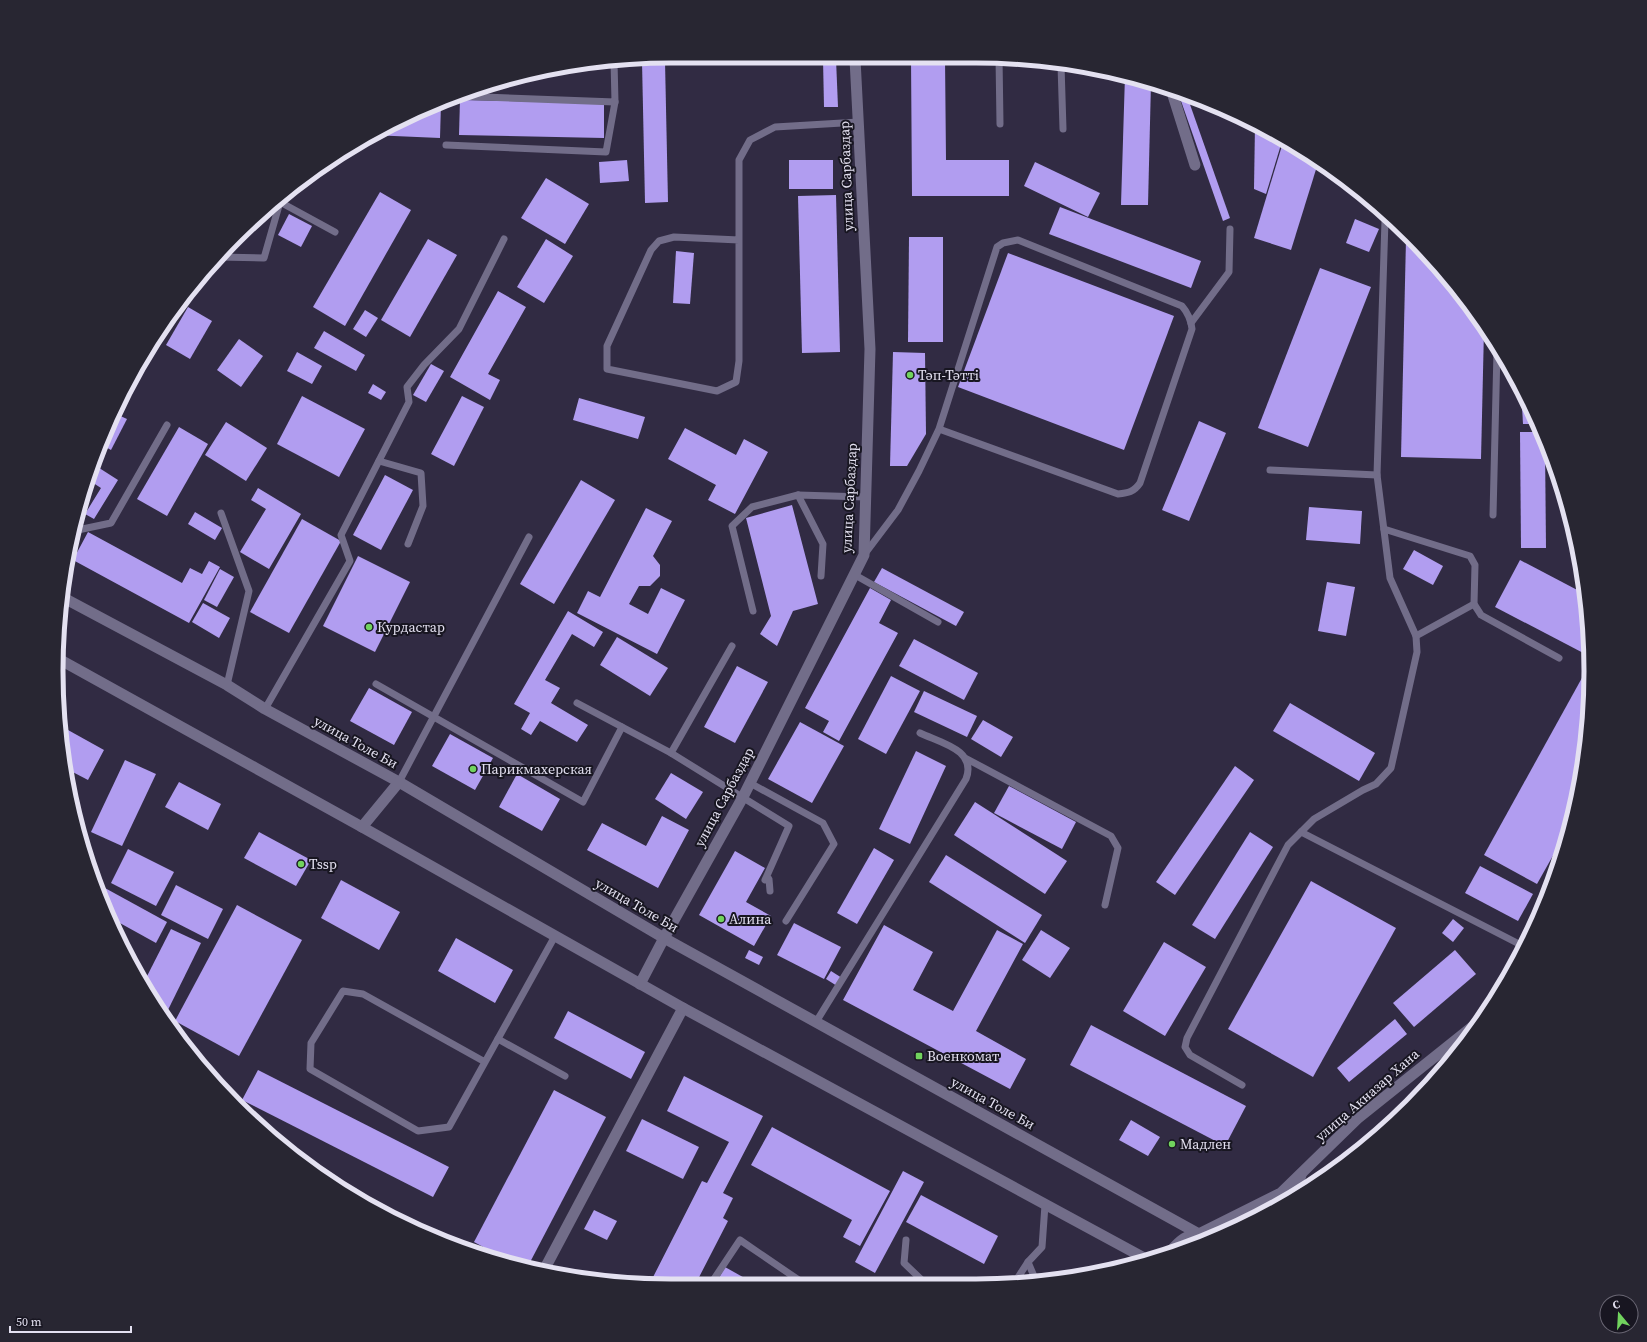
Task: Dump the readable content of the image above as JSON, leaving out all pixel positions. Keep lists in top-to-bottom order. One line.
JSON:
{"streets":{"main road":["улица Сарбаздар","улица Толе Би","улица Акназар Хана"]},"crossings":[["улица Сарбаздар","улица Толе Би"],["улица Толе Би","улица Акназар Хана"]],"places":{"other":["Тәп-Тәтті","Курдастар","Парикмахерская","Tssp","Алина","Мадлен"],"transit":["Военкомат"]},"scale_bar":"50 m","north":"top"}
